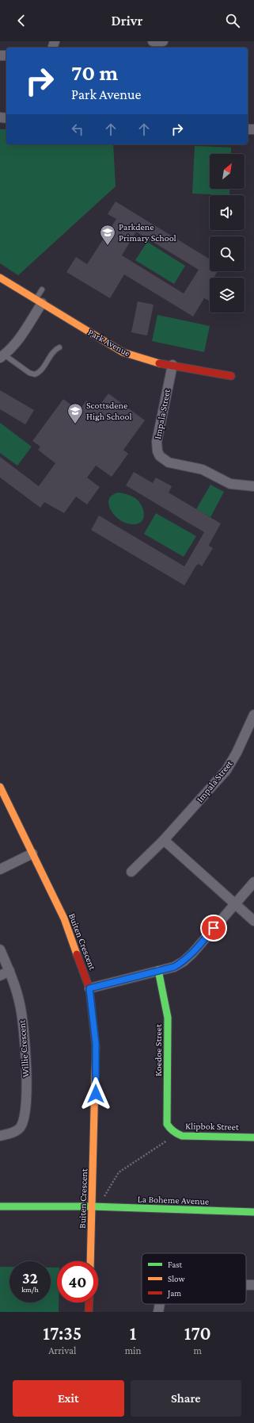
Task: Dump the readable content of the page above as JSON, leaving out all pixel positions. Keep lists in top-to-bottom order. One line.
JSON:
{"streets":{"street":["Park Avenue","Impala Street","Buiten Crescent","Willie Crescent","Koedoe Street","Klipbok Street","La Boheme Avenue"]},"crossings":[["Park Avenue","Impala Street"],["Buiten Crescent","La Boheme Avenue"],["Koedoe Street","Klipbok Street"]],"places":{"school or university":["Parkdene Primary School","Scottsdene High School"]},"legend":["Fast","Slow","Jam"],"north":"top right","page":{"header":"Drivr","turn":["70 m","Park Avenue"],"speed":"32 km/h","limit":"40","eta":["17:35","Arrival","1","min","170","m"],"buttons":["Exit","Share"]}}
